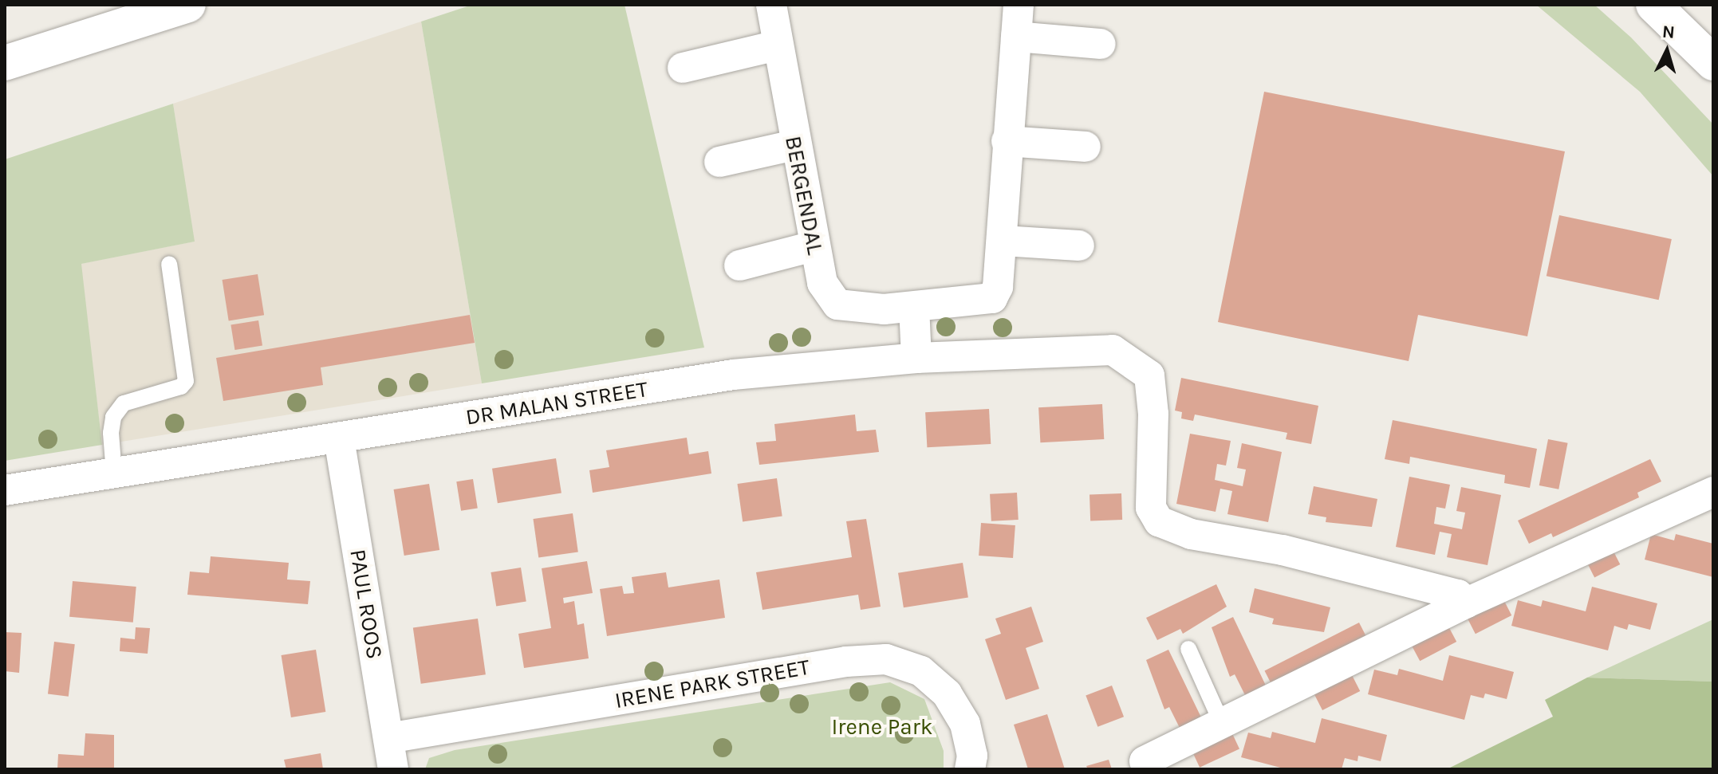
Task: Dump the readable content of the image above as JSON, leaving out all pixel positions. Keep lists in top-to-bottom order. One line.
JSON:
{"streets":{"street":["BERGENDAL","DR MALAN STREET","PAUL ROOS","IRENE PARK STREET"]},"crossings":[["DR MALAN STREET","PAUL ROOS"],["PAUL ROOS","IRENE PARK STREET"]],"parks":["Irene Park"],"north":"top"}
